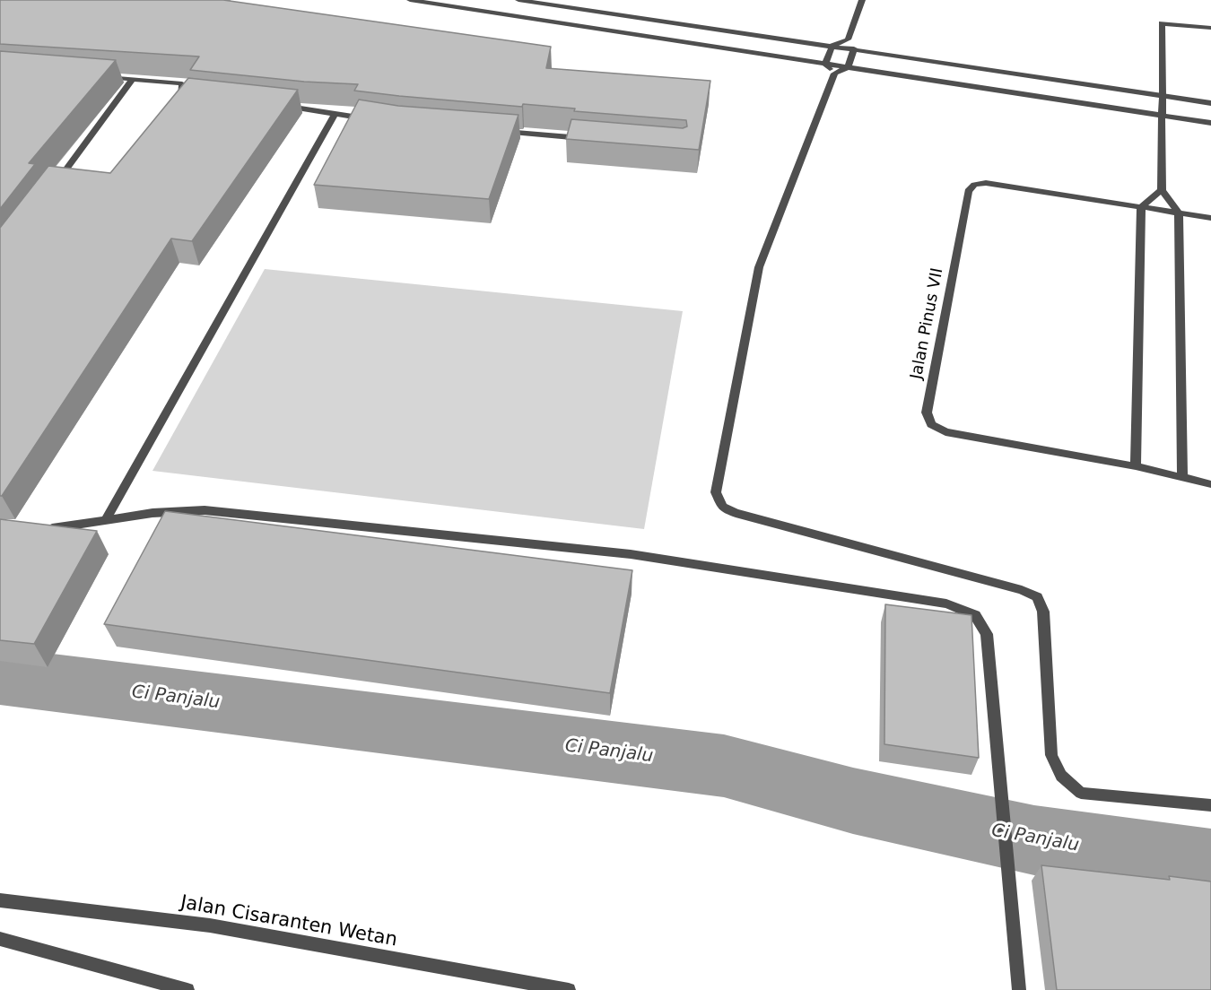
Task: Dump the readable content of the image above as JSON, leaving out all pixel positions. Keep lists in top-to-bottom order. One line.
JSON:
{"streets":{"street":["Jalan Pinus VII","Jalan Cisaranten Wetan"]},"water":["Ci Panjalu"]}
